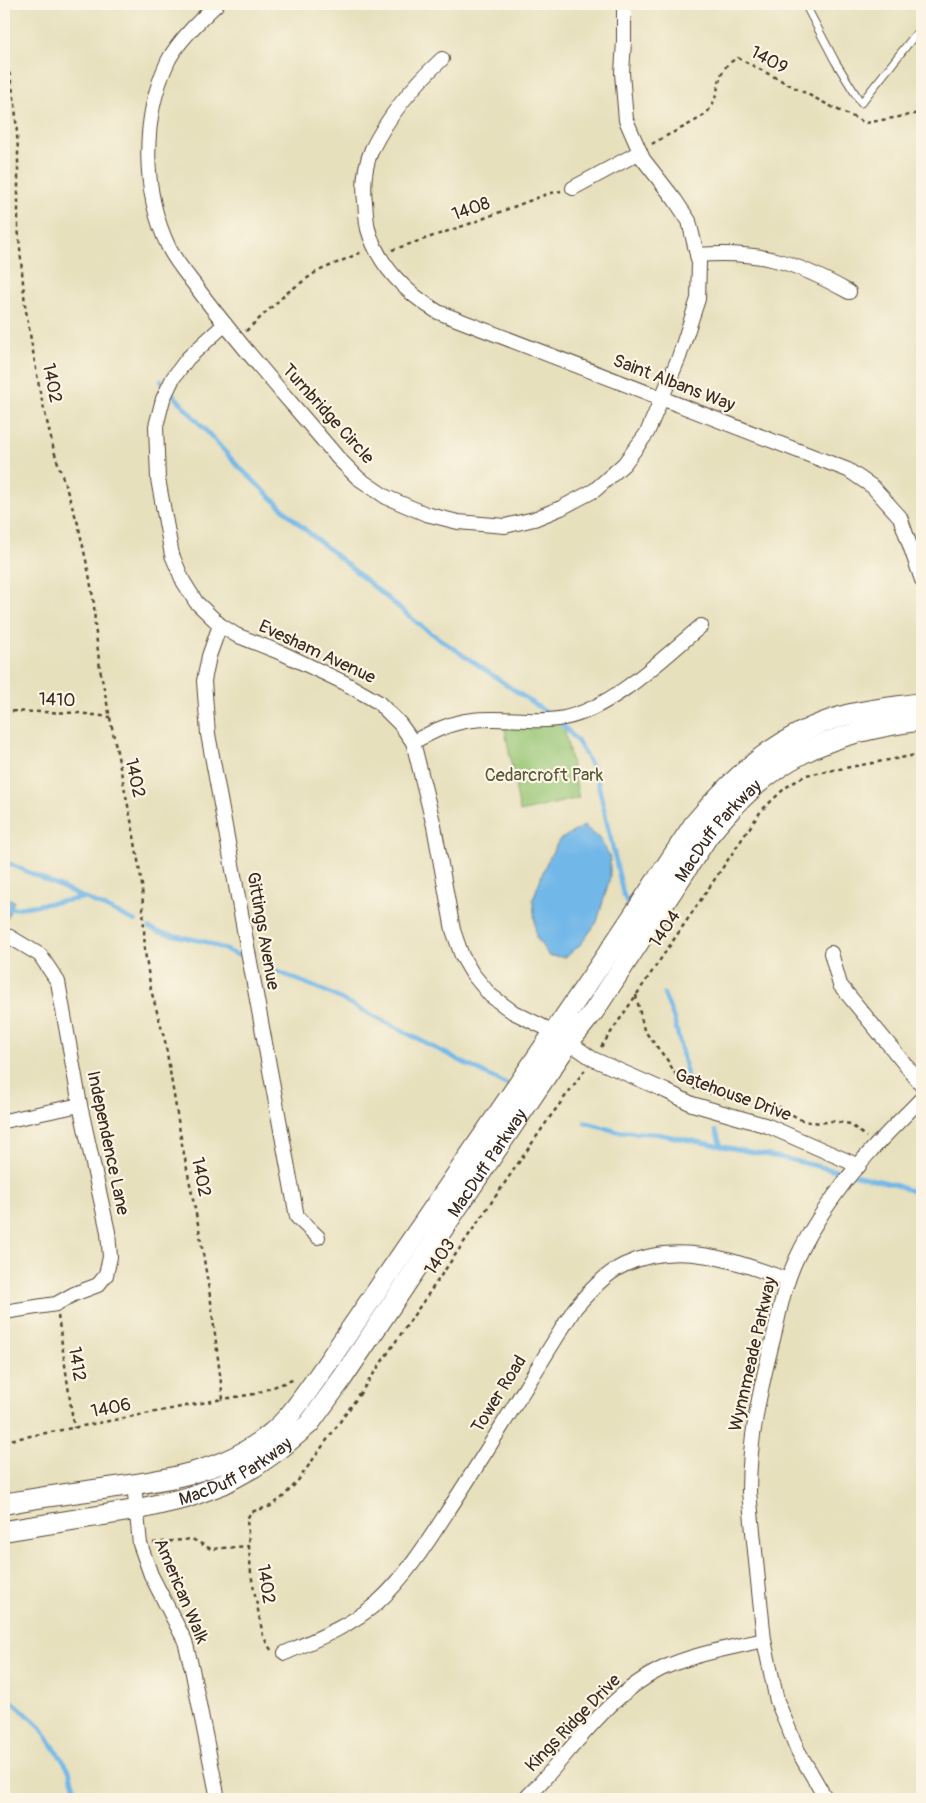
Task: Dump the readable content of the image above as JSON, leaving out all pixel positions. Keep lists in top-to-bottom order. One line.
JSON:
{"streets":{"street":["Saint Albans Way","Turnbridge Circle","Evesham Avenue","MacDuff Parkway","Gittings Avenue","Gatehouse Drive","Independence Lane","Wynnmeade Parkway","Tower Road","American Walk","Kings Ridge Drive"],"path":["1409","1408","1402","1410","1404","1403","1412","1406"]},"crossings":[["1409","Turnbridge Circle"],["1408","Saint Albans Way"],["1408","Turnbridge Circle"],["1402","1410"],["1402","1403"],["1402","Tower Road"],["1402","1406"],["Saint Albans Way","Turnbridge Circle"],["Turnbridge Circle","Evesham Avenue"],["Evesham Avenue","MacDuff Parkway"],["Evesham Avenue","Gittings Avenue"],["Evesham Avenue","Gatehouse Drive"],["MacDuff Parkway","Gatehouse Drive"],["MacDuff Parkway","American Walk"],["1404","Gatehouse Drive"],["1404","1403"],["Gatehouse Drive","1403"],["Gatehouse Drive","Wynnmeade Parkway"],["Independence Lane","1412"],["Wynnmeade Parkway","Tower Road"],["Wynnmeade Parkway","Kings Ridge Drive"],["1412","1406"]],"parks":["Cedarcroft Park"]}
